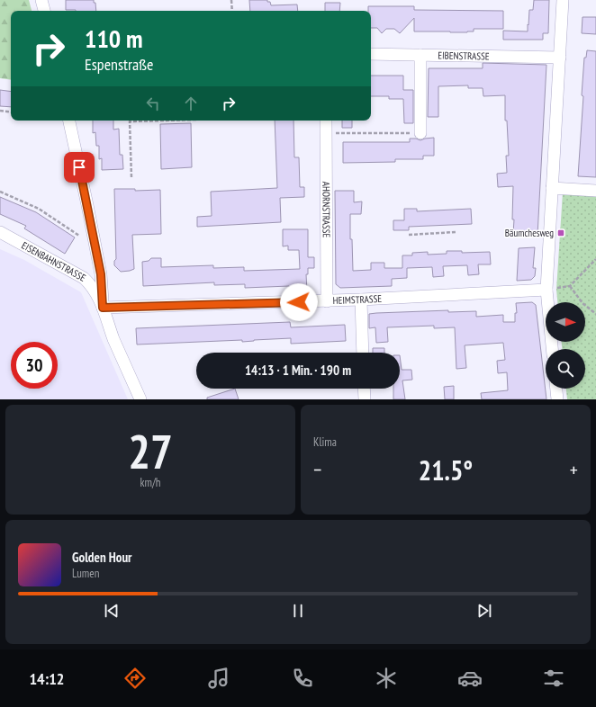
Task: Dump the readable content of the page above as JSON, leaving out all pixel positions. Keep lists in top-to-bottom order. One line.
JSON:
{"streets":{"street":["EIBENSTRASSE","AHORNSTRASSE","EISENBAHNSTRASSE","HEIMSTRASSE"]},"crossings":[["AHORNSTRASSE","HEIMSTRASSE"],["EISENBAHNSTRASSE","HEIMSTRASSE"]],"places":{"transit":["Bäumchesweg"]},"north":"right","page":{"turn":["110 m","Espenstraße"],"limit":"30","trip":"14:13 · 1 Min. · 190 m","tile":[["27","km/h"],"Klima"],"heat":["−","21.5°","+"],"song":["Golden Hour","Lumen"],"tabs":"14:12"}}
